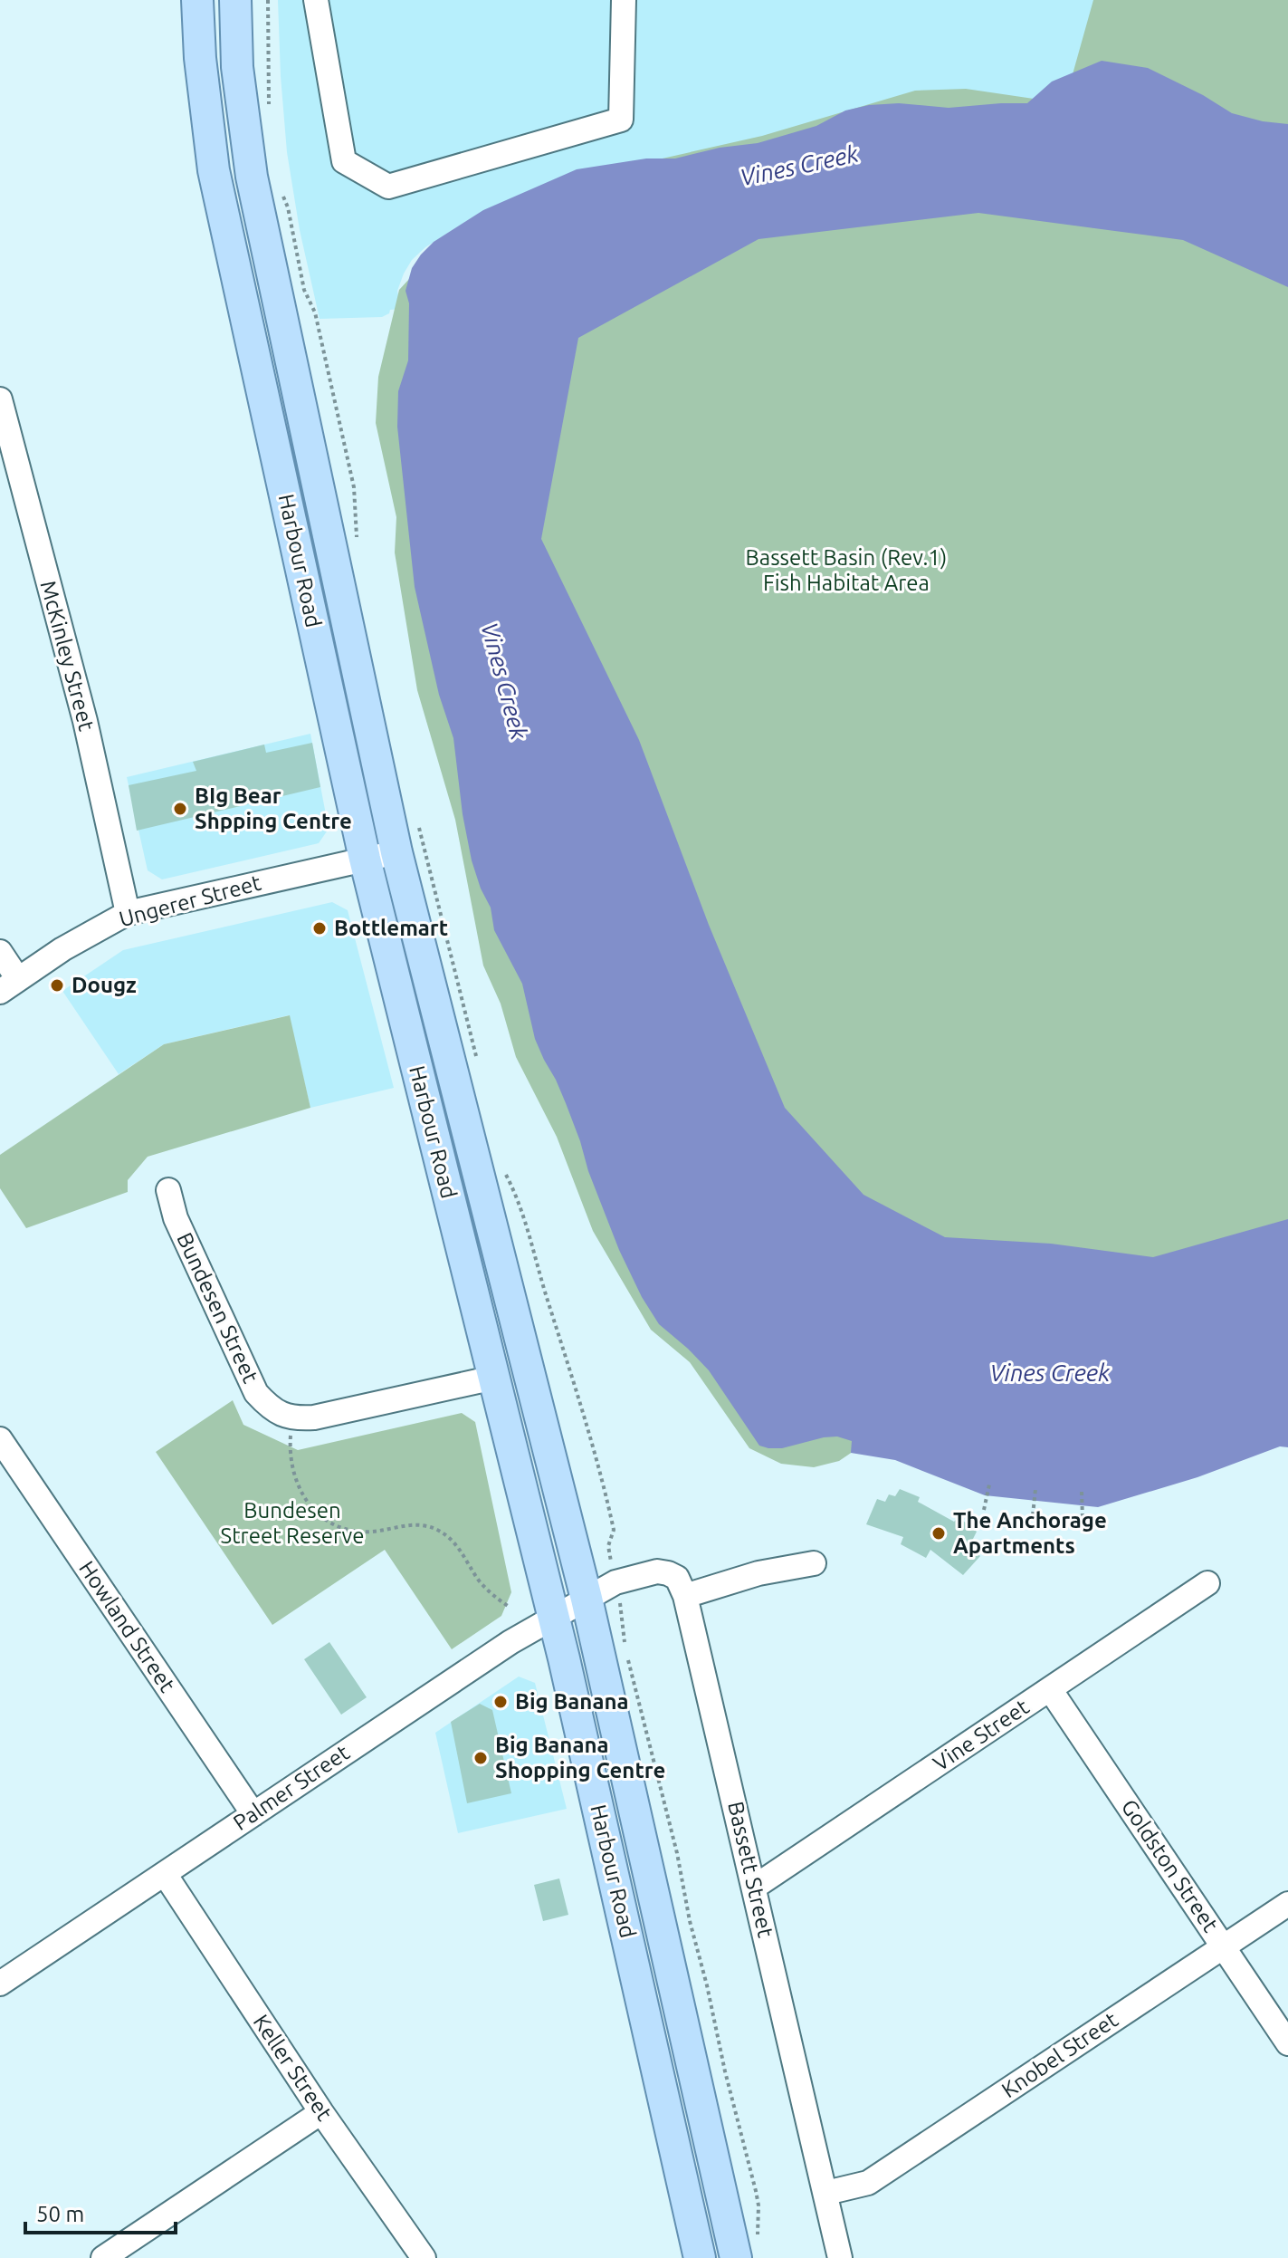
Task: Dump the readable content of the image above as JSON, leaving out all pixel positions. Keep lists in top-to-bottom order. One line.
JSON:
{"streets":{"main road":["Harbour Road"],"street":["McKinley Street","Ungerer Street","Bundesen Street","Howland Street","Vine Street","Palmer Street","Goldston Street","Bassett Street","Knobel Street","Keller Street"]},"crossings":[["Harbour Road","Ungerer Street"],["Harbour Road","Palmer Street"],["McKinley Street","Ungerer Street"],["Howland Street","Palmer Street"],["Vine Street","Goldston Street"],["Vine Street","Bassett Street"],["Palmer Street","Keller Street"],["Goldston Street","Knobel Street"],["Bassett Street","Knobel Street"]],"water":["Vines Creek"],"parks":["Bassett Basin (Rev.1) Fish Habitat Area","Bundesen Street Reserve"],"places":["BIg Bear Shpping Centre","Bottlemart","Dougz","The Anchorage Apartments","Big Banana","Big Banana Shopping Centre"],"scale_bar":"50 m"}
